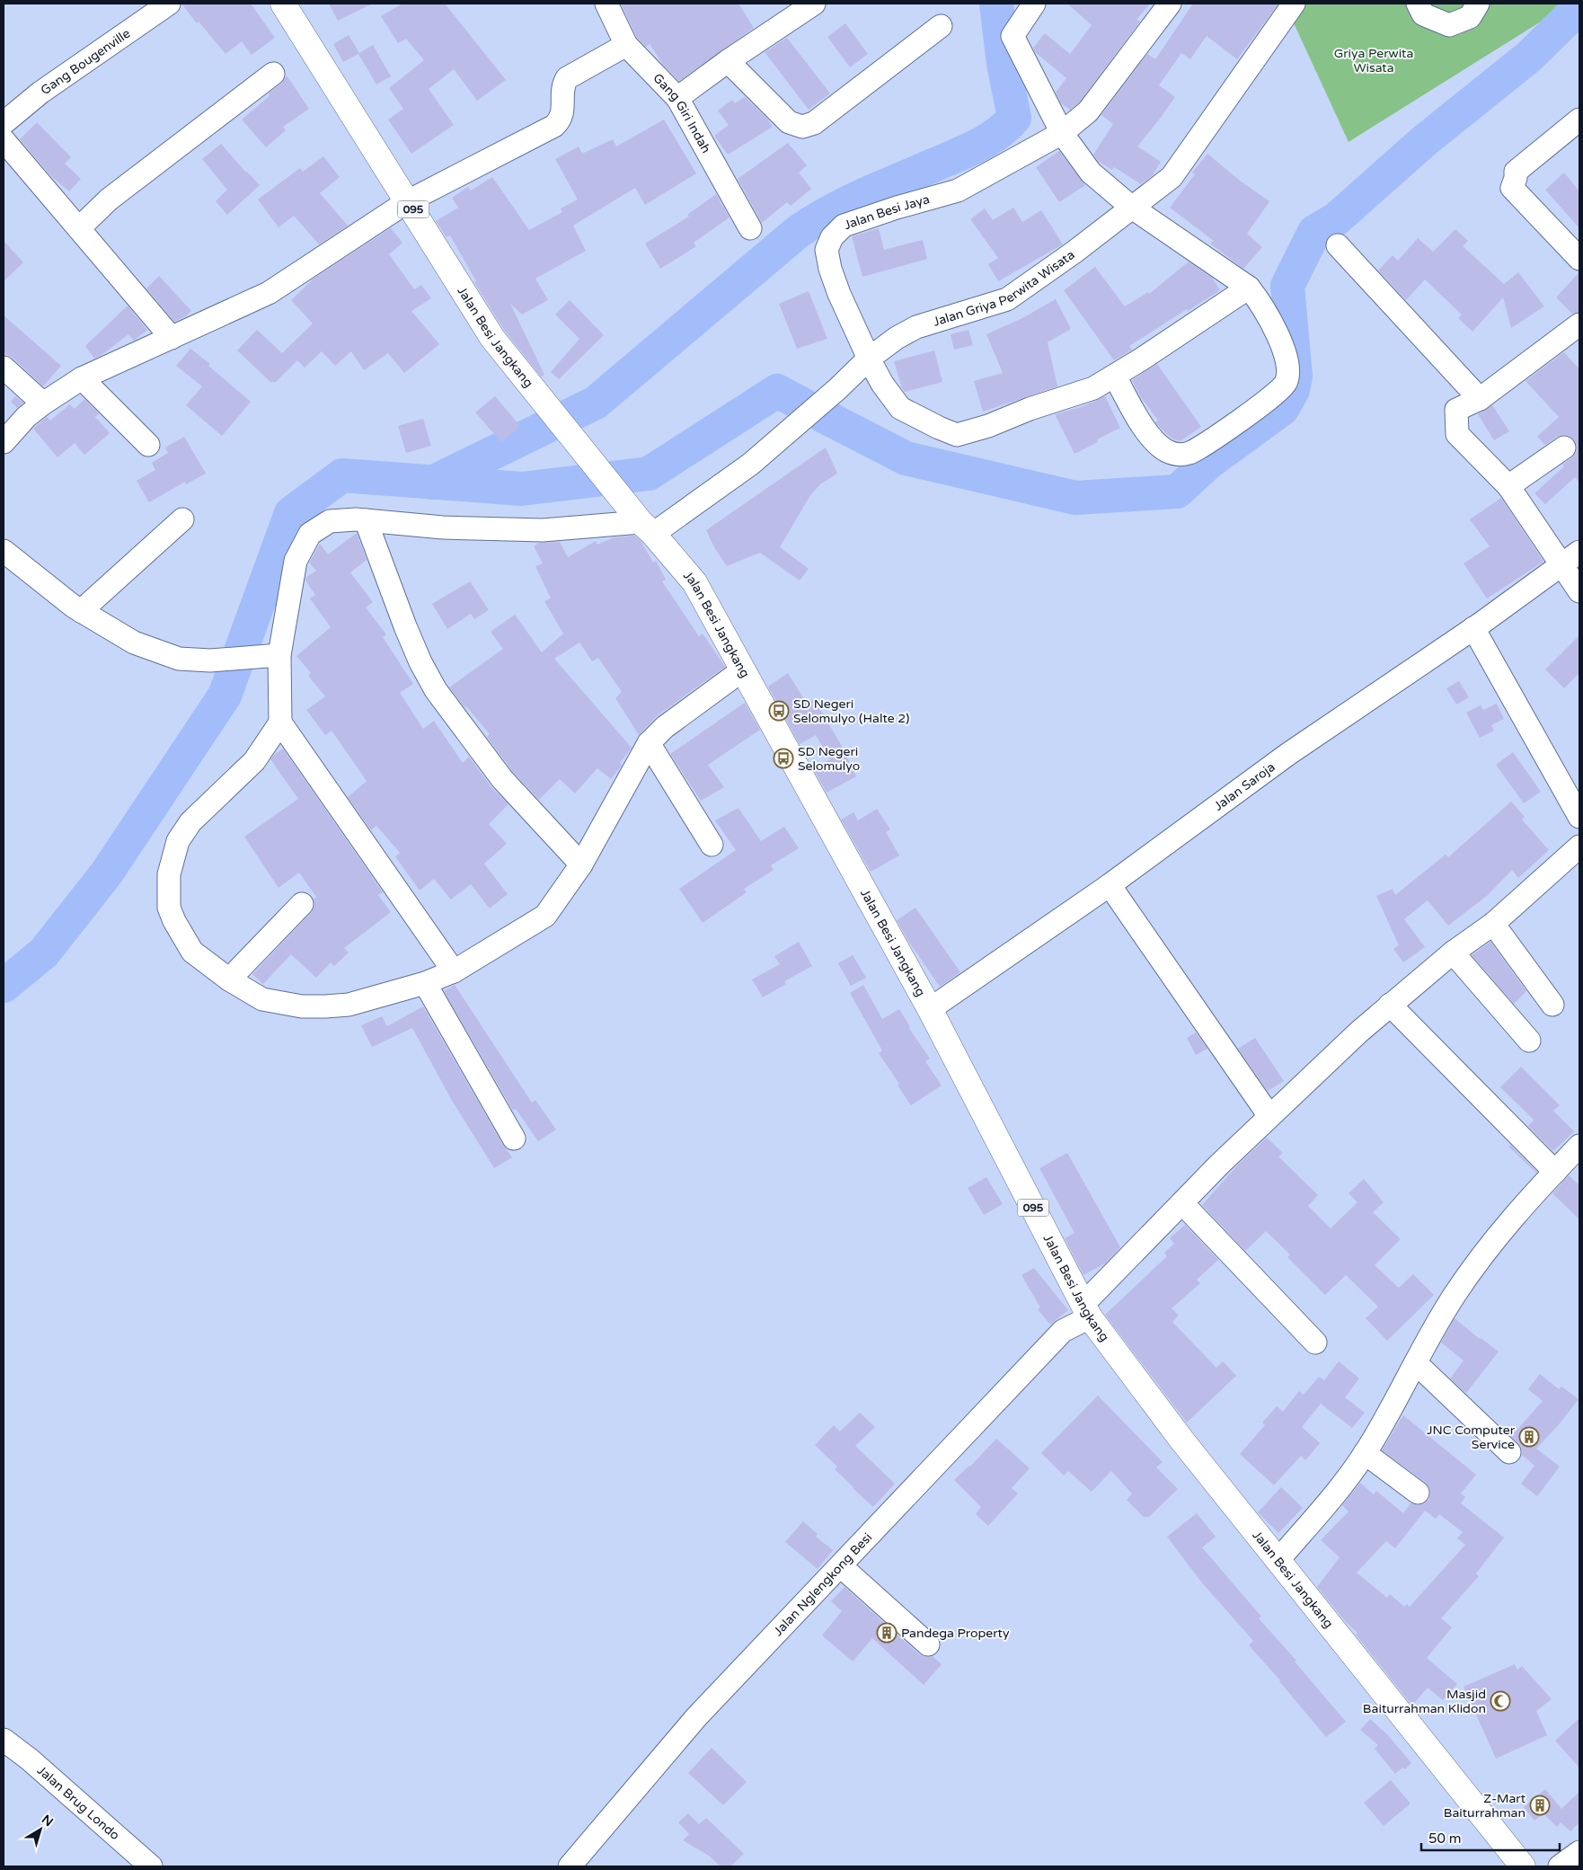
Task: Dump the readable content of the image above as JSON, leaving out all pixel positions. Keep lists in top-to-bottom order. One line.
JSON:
{"streets":{"main road":["095","Jalan Besi Jangkang"],"street":["Gang Bougenville","Gang Giri Indah","Jalan Besi Jaya","Jalan Griya Perwita Wisata","Jalan Saroja","Jalan Nglengkong Besi","Jalan Brug Londo"]},"crossings":[["Jalan Besi Jaya","Jalan Griya Perwita Wisata"],["Jalan Besi Jangkang","Jalan Saroja"],["Jalan Besi Jangkang","Jalan Nglengkong Besi"]],"parks":["Griya Perwita Wisata"],"places":{"bus stop":["SD Negeri Selomulyo (Halte 2)","SD Negeri Selomulyo"],"building":["JNC Computer Service","Pandega Property","Z-Mart Baiturrahman"],"mosque":["Masjid Baiturrahman Klidon"]},"scale_bar":"50 m","north":"top right"}
